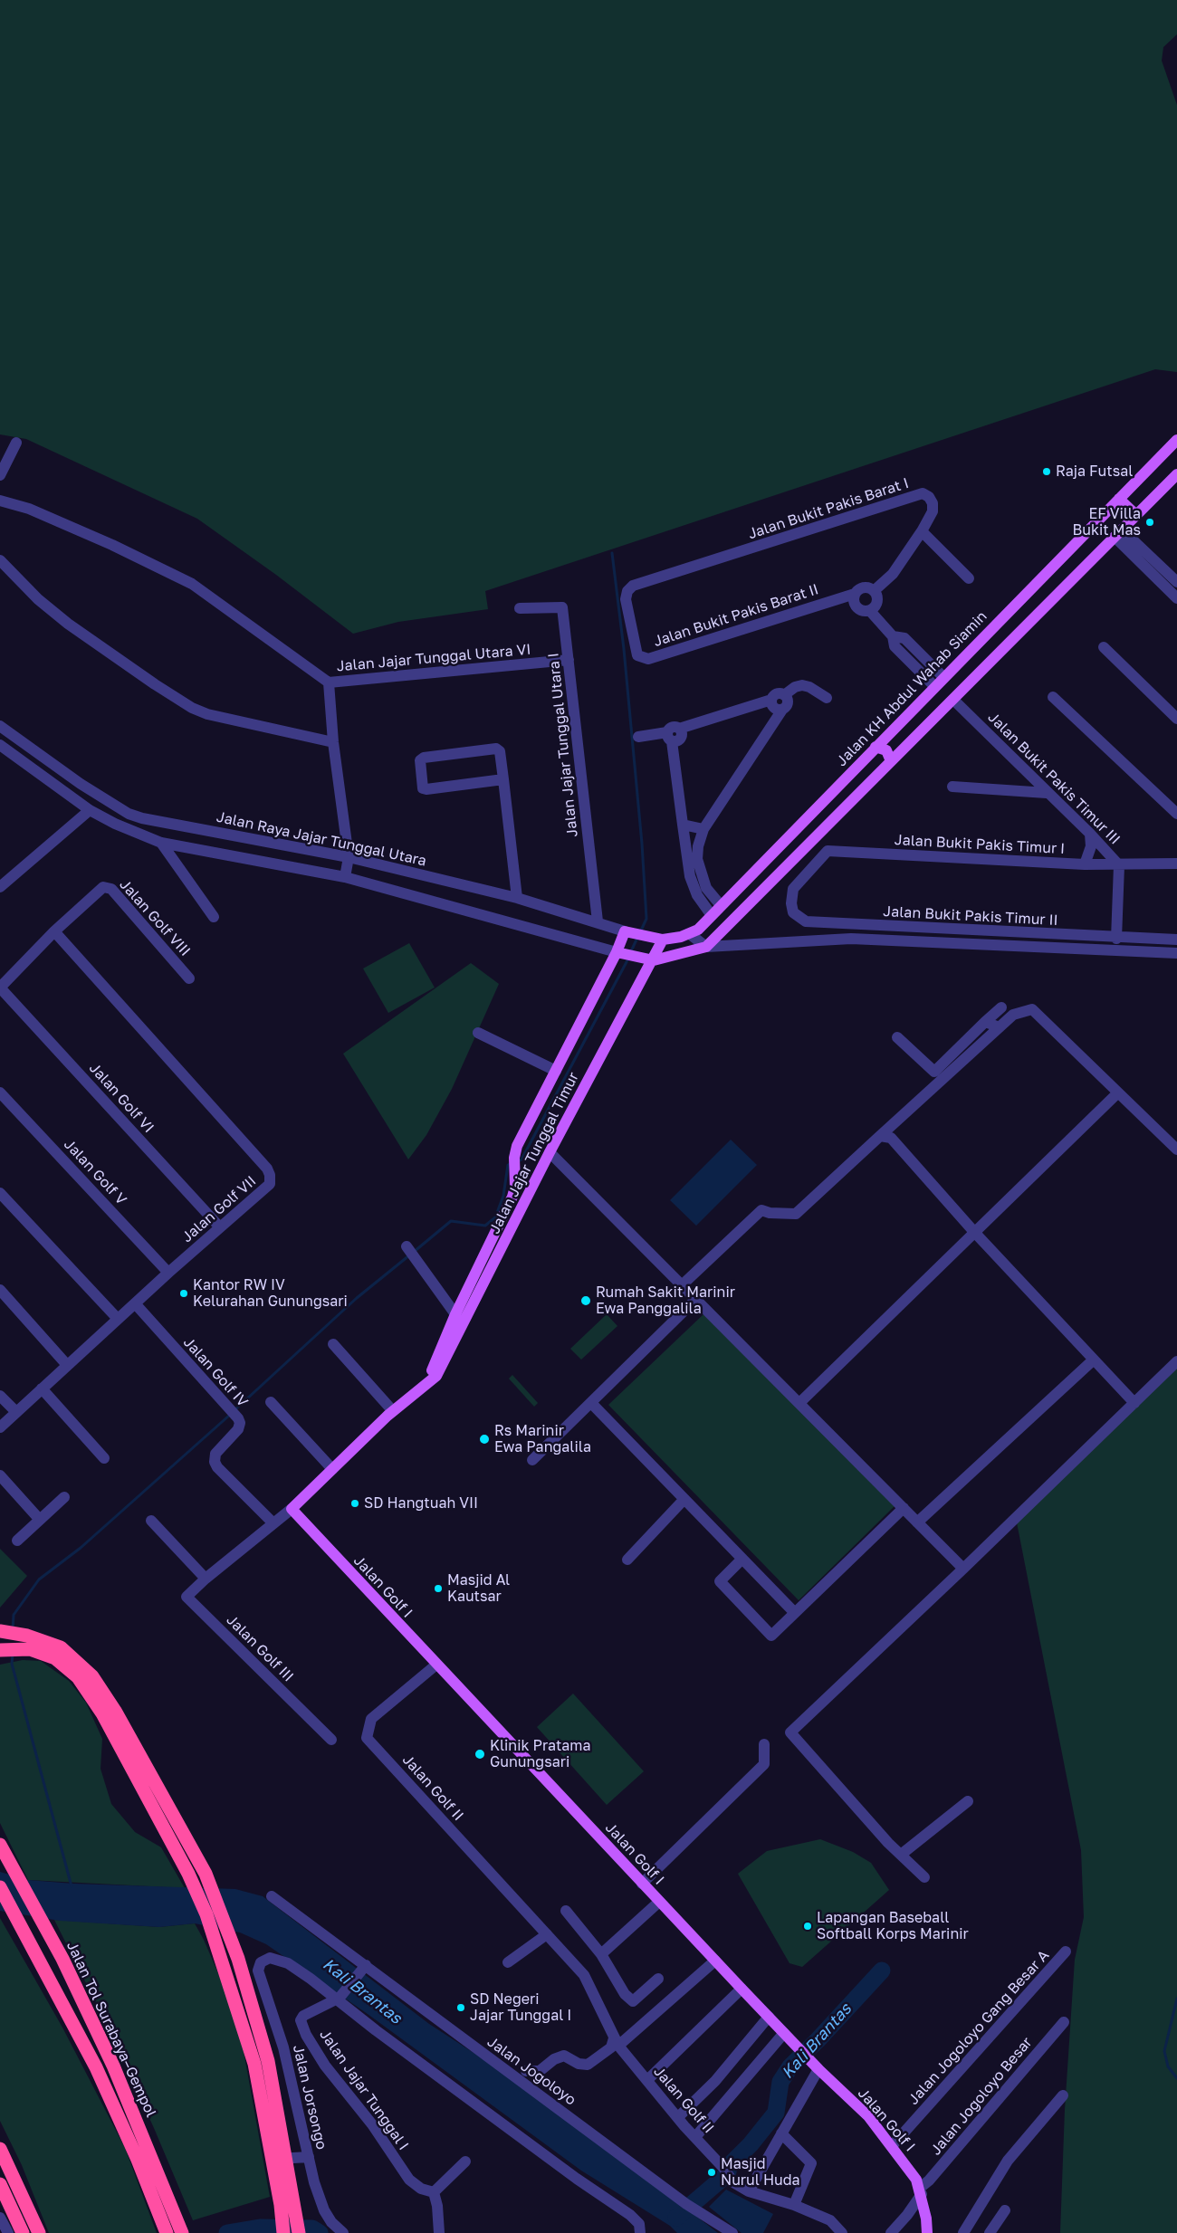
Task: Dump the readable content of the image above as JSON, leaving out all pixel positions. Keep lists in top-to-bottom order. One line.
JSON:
{"streets":{"highway":["Jalan Tol Surabaya–Gempol"],"main road":["Jalan KH Abdul Wahab Siamin","Jalan Raya Jajar Tunggal Utara","Jalan Jajar Tunggal Timur","Jalan Golf I"],"street":["Jalan Bukit Pakis Barat I","Jalan Bukit Pakis Barat II","Jalan Jajar Tunggal Utara VI","Jalan Jajar Tunggal Utara I","Jalan Bukit Pakis Timur III","Jalan Bukit Pakis Timur I","Jalan Bukit Pakis Timur II","Jalan Golf VIII","Jalan Golf VI","Jalan Golf V","Jalan Golf VII","Jalan Golf IV","Jalan Golf III","Jalan Golf II","Jalan Jogoloyo Gang Besar A","Jalan Jogoloyo","Jalan Jajar Tunggal I","Jalan Jogoloyo Besar","Jalan Jorsongo"]},"crossings":[["Jalan Bukit Pakis Barat I","Jalan Bukit Pakis Barat II"],["Jalan Jajar Tunggal Utara VI","Jalan Jajar Tunggal Utara I"],["Jalan Jajar Tunggal Utara I","Jalan Raya Jajar Tunggal Utara"],["Jalan Bukit Pakis Timur III","Jalan Bukit Pakis Timur I"],["Jalan Bukit Pakis Timur III","Jalan Bukit Pakis Timur II"],["Jalan Raya Jajar Tunggal Utara","Jalan Jajar Tunggal Timur"],["Jalan Bukit Pakis Timur I","Jalan Bukit Pakis Timur II"],["Jalan Golf VIII","Jalan Golf VI"],["Jalan Golf VIII","Jalan Golf VII"],["Jalan Golf VI","Jalan Golf VII"],["Jalan Jajar Tunggal Timur","Jalan Golf I"],["Jalan Jajar Tunggal Timur","Jalan Golf III"],["Jalan Golf V","Jalan Golf VII"],["Jalan Golf VII","Jalan Golf IV"],["Jalan Golf IV","Jalan Golf III"],["Jalan Golf I","Jalan Golf III"],["Jalan Golf I","Jalan Golf II"],["Jalan Golf I","Jalan Jogoloyo Gang Besar A"],["Jalan Golf I","Jalan Jogoloyo Besar"],["Jalan Jogoloyo","Jalan Jajar Tunggal I"],["Jalan Jajar Tunggal I","Jalan Jorsongo"]],"water":["Kali Brantas"],"places":["Raja Futsal","EF Villa Bukit Mas","Kantor RW IV Kelurahan Gunungsari","Rumah Sakit Marinir Ewa Panggalila","Rs Marinir Ewa Pangalila","SD Hangtuah VII","Masjid Al Kautsar","Klinik Pratama Gunungsari","Lapangan Baseball Softball Korps Marinir","SD Negeri Jajar Tunggal I","Masjid Nurul Huda"]}
